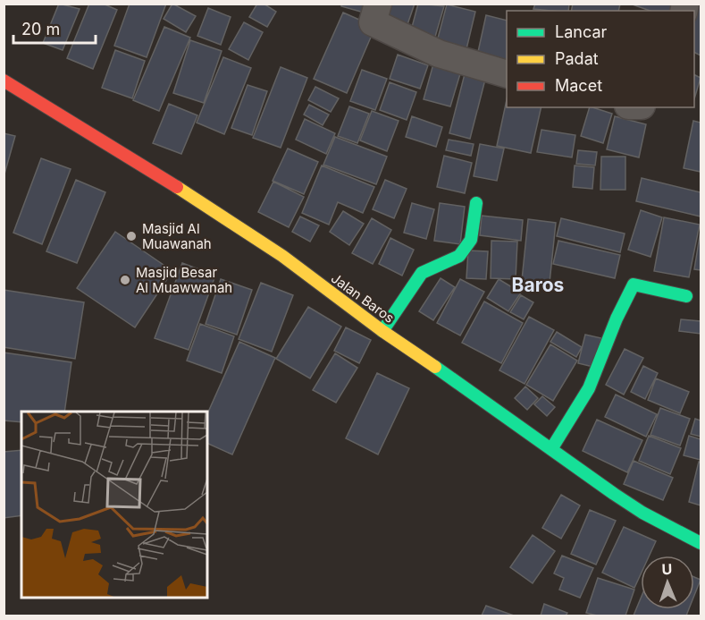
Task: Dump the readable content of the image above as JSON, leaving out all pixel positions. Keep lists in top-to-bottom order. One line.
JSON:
{"streets":{"main road":["Jalan Baros"]},"districts":["Baros"],"places":["Masjid Al Muawanah","Masjid Besar Al Muawwanah"],"legend":["Lancar","Padat","Macet"],"scale_bar":"20 m","north":"top"}
